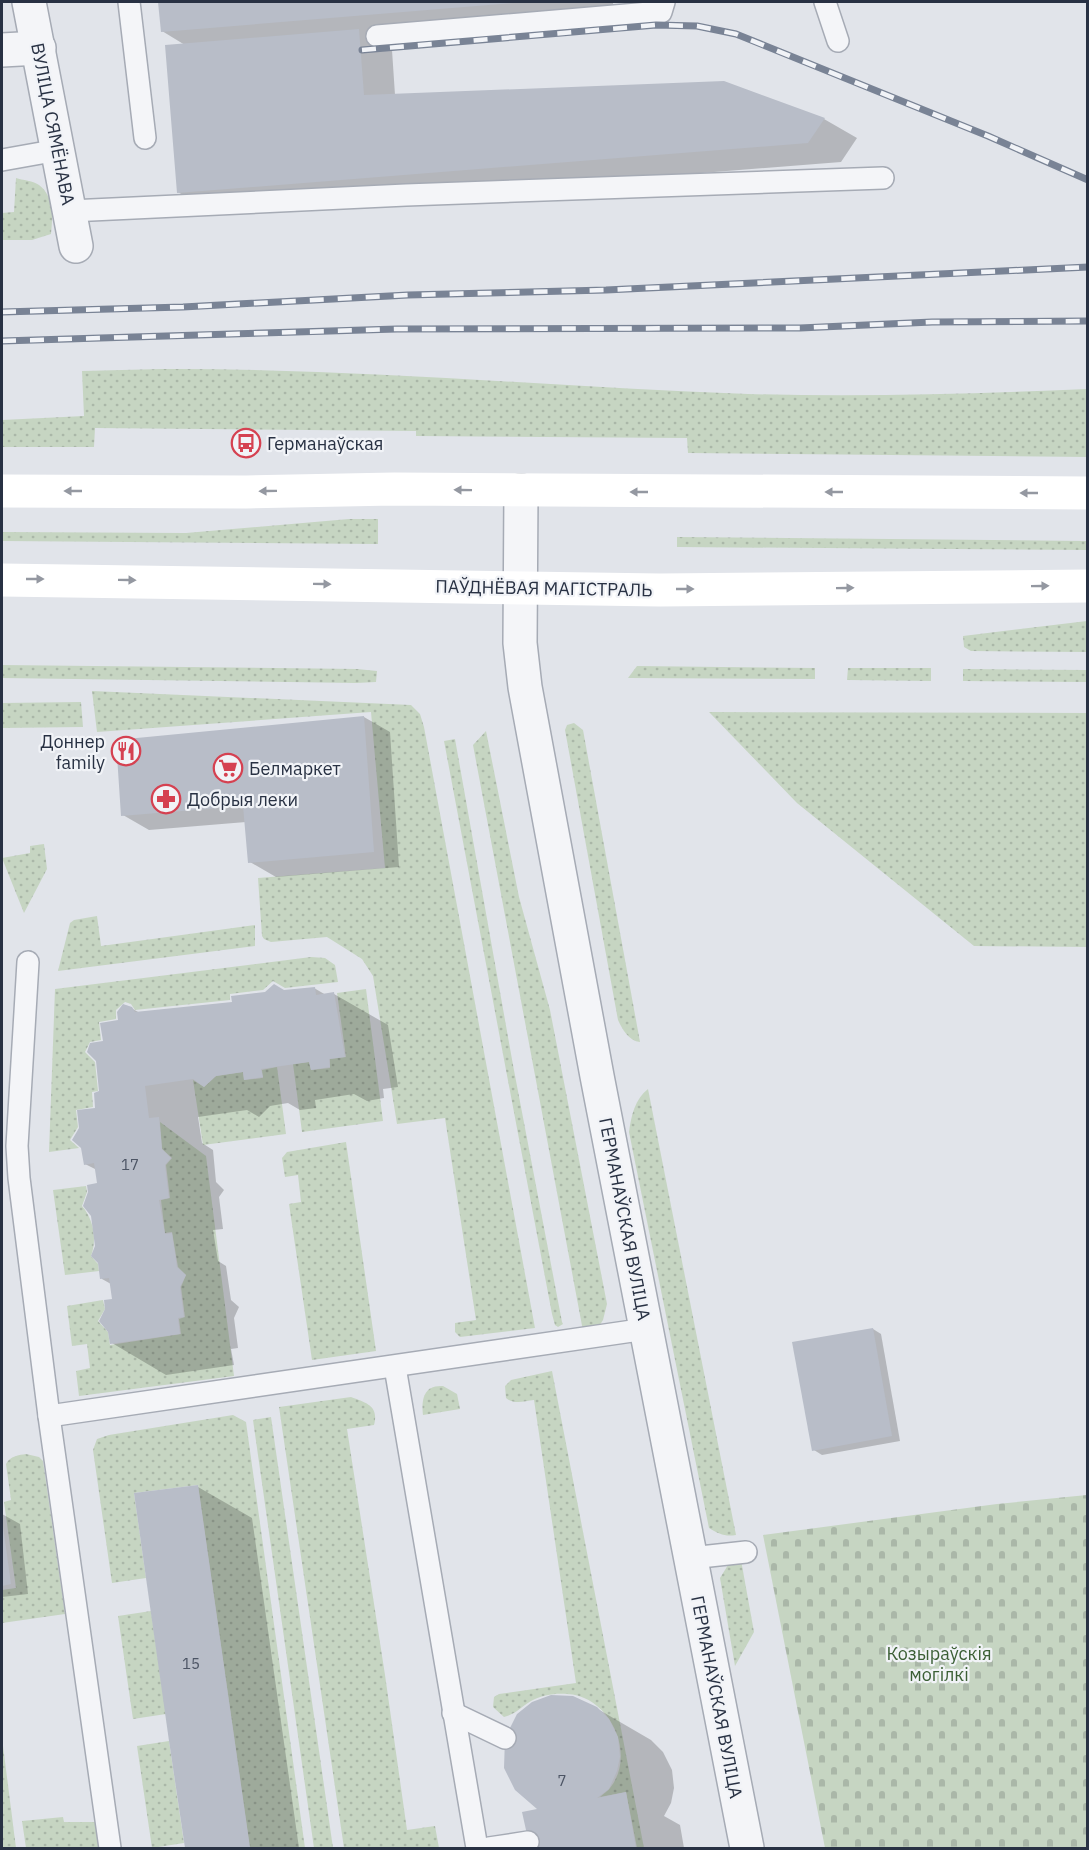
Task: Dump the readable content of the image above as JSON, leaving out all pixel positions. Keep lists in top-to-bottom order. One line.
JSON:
{"streets":{"main road":["ПАЎДНЁВАЯ МАГІСТРАЛЬ"],"street":["ВУЛІЦА СЯМЁНАВА","ГЕРМАНАЎСКАЯ ВУЛІЦА"]},"crossings":[["ПАЎДНЁВАЯ МАГІСТРАЛЬ","ГЕРМАНАЎСКАЯ ВУЛІЦА"]],"parks":["Козыраўскія могілкі"],"places":{"bus stop":["Германаўская"],"restaurant":["Доннер family"],"supermarket":["Белмаркет"],"pharmacy":["Добрыя леки"]},"house_numbers":["17","15","7"]}
